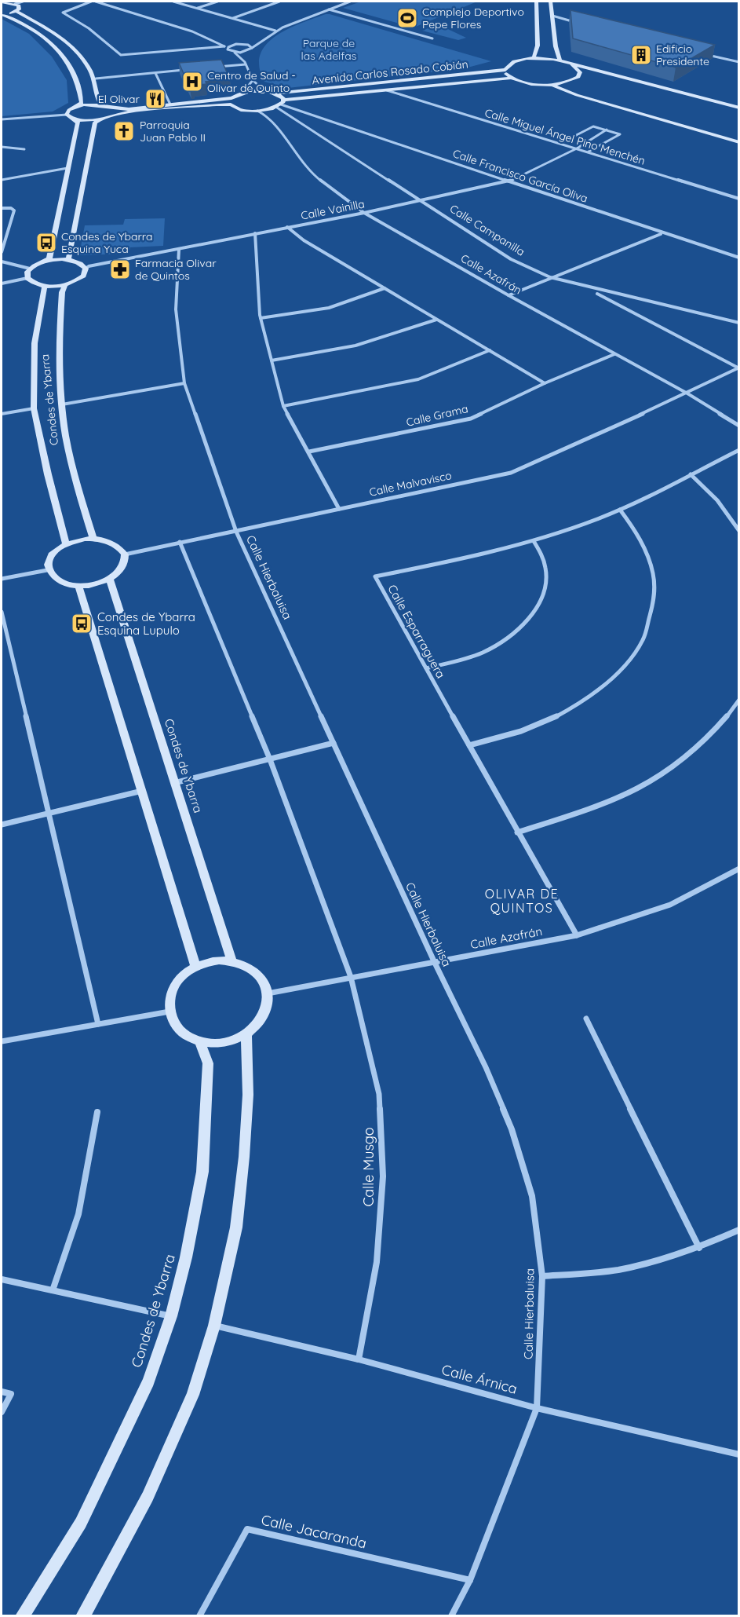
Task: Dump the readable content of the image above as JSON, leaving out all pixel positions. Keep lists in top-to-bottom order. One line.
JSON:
{"streets":{"main road":["Avenida Carlos Rosado Cobián","Condes de Ybarra"],"street":["Calle Miguel Ángel Pino Menchén","Calle Francisco García Oliva","Calle Vainilla","Calle Campanilla","Calle Azafrán","Calle Grama","Calle Malvavisco","Calle Hierbaluisa","Calle Esparraguera","Calle Musgo","Calle Árnica","Calle Jacaranda"]},"crossings":[["Avenida Carlos Rosado Cobián","Calle Miguel Ángel Pino Menchén"],["Avenida Carlos Rosado Cobián","Calle Francisco García Oliva"],["Avenida Carlos Rosado Cobián","Calle Campanilla"],["Avenida Carlos Rosado Cobián","Calle Azafrán"],["Calle Miguel Ángel Pino Menchén","Calle Vainilla"],["Calle Francisco García Oliva","Calle Vainilla"],["Calle Francisco García Oliva","Calle Campanilla"],["Calle Vainilla","Calle Campanilla"],["Calle Vainilla","Calle Azafrán"],["Calle Vainilla","Calle Hierbaluisa"],["Calle Azafrán","Condes de Ybarra"],["Calle Azafrán","Calle Grama"],["Calle Azafrán","Calle Malvavisco"],["Calle Azafrán","Calle Hierbaluisa"],["Calle Azafrán","Calle Esparraguera"],["Calle Azafrán","Calle Musgo"],["Condes de Ybarra","Calle Malvavisco"],["Calle Malvavisco","Calle Hierbaluisa"],["Calle Malvavisco","Calle Musgo"],["Calle Hierbaluisa","Calle Árnica"],["Calle Hierbaluisa","Calle Jacaranda"],["Calle Musgo","Calle Árnica"]],"districts":["OLIVAR DE QUINTOS"],"parks":["Parque de las Adelfas"],"places":{"sports":["Complejo Deportivo Pepe Flores"],"building":["Edificio Presidente"],"hospital":["Centro de Salud - Olivar de Quinto"],"restaurant":["El Olivar"],"church":["Parroquia Juan Pablo II"],"bus stop":["Condes de Ybarra Esquina Yuca","Condes de Ybarra Esquina Lupulo"],"pharmacy":["Farmacia Olivar de Quintos"]}}
